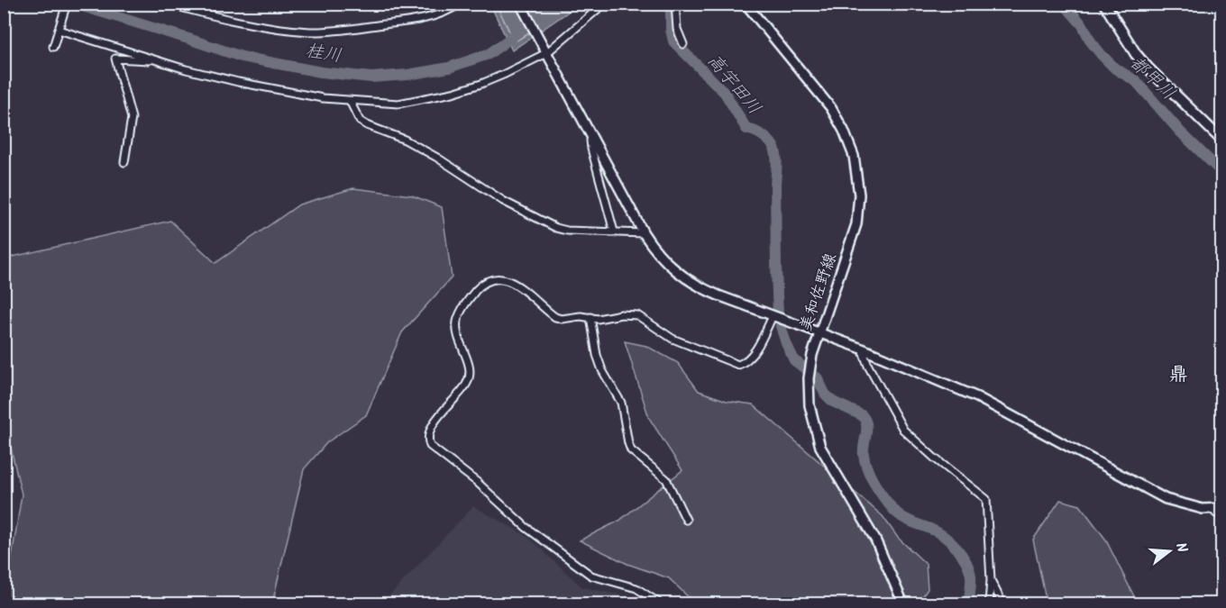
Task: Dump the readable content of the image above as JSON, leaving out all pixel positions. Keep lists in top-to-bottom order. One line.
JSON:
{"streets":{"street":["美和佐野線"]},"districts":["鼎"],"water":["桂川","都甲川","高宇田川"],"north":"right"}
